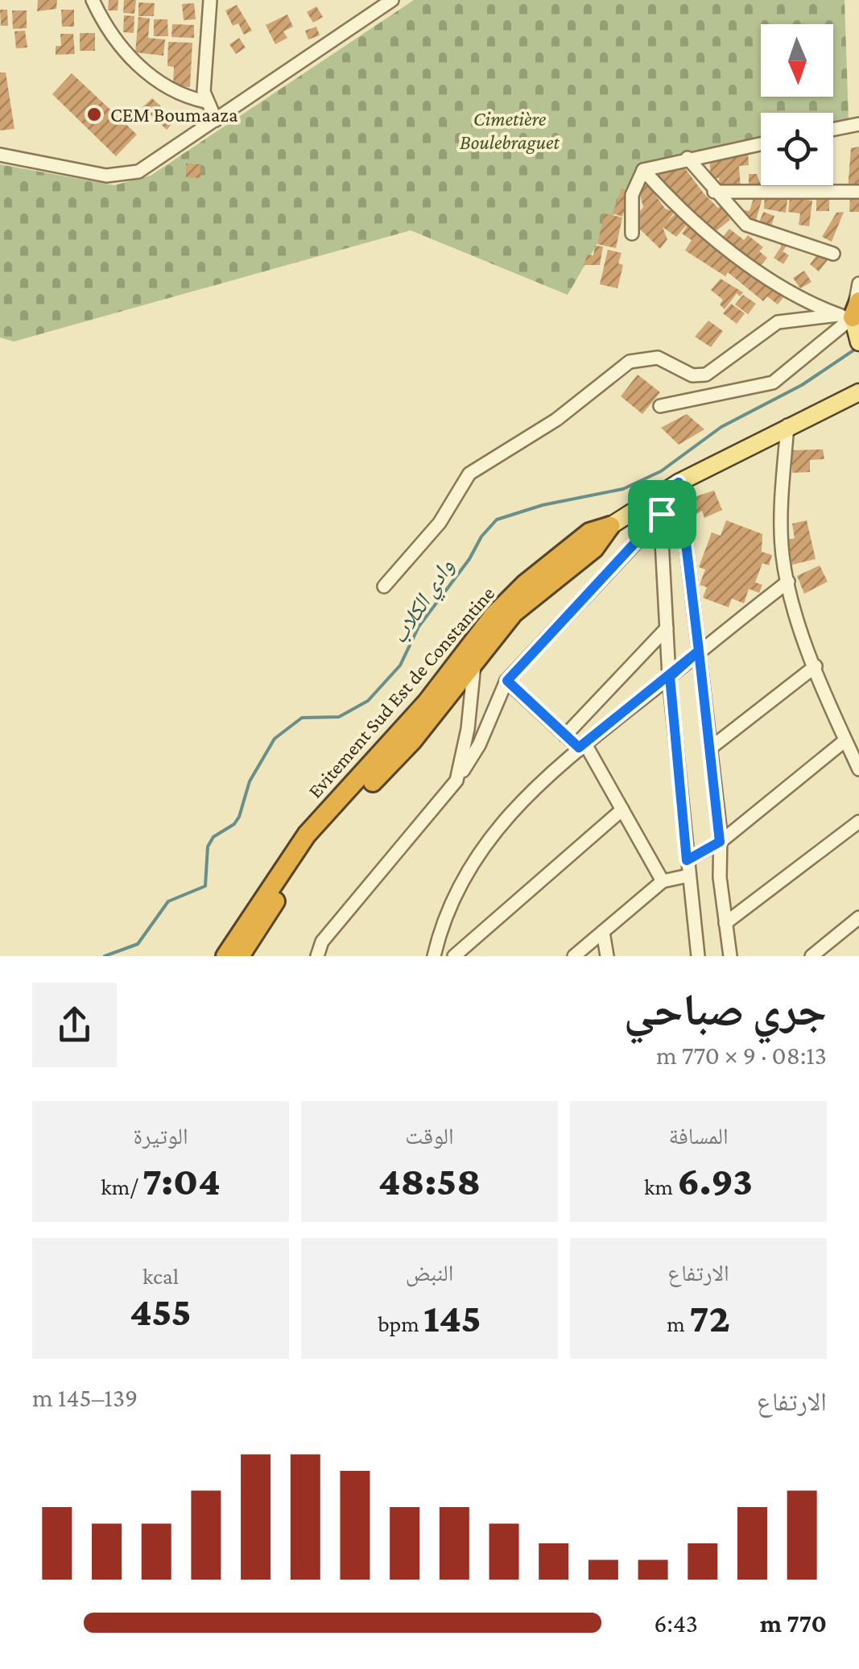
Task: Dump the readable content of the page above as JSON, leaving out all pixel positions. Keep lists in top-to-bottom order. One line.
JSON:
{"streets":{"highway":["Evitement Sud Est de Constantine"]},"water":["وادي الكلاب"],"parks":["Cimetière Boulebraguet"],"places":["CEM Boumaaza"],"north":"bottom","page":{"heading":["جري صباحي","08:13 · 9 × 770 m"],"stats":[["المسافة","6.93 km"],["الوقت","48:58"],["الوتيرة","7:04 /km"],["الارتفاع","72 m"],["النبض","145 bpm"],["kcal","455"]],"chart":["الارتفاع","139–145 m"],"list":[{"name":"770 m","note":"6:43"}]}}
